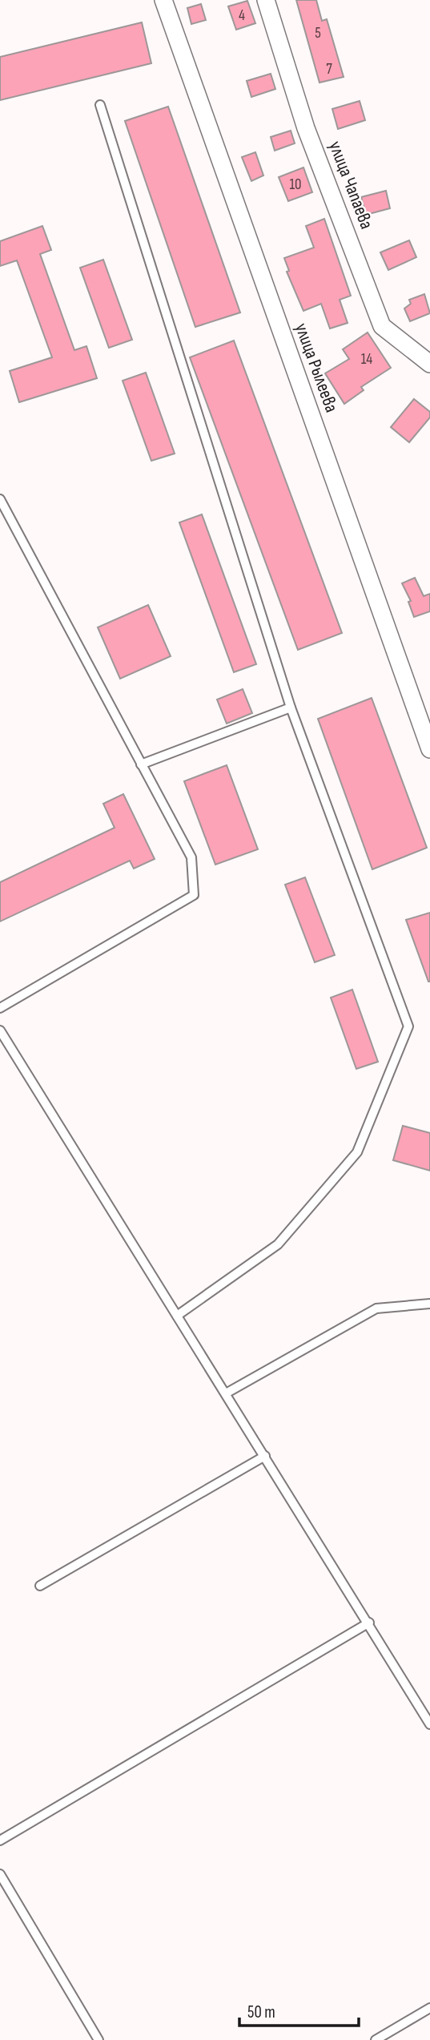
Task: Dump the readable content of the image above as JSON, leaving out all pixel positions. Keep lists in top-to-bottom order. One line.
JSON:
{"streets":{"street":["улица Чапаева","улица Рылеева"]},"house_numbers":["4","5","7","10","14"],"scale_bar":"50 m"}
